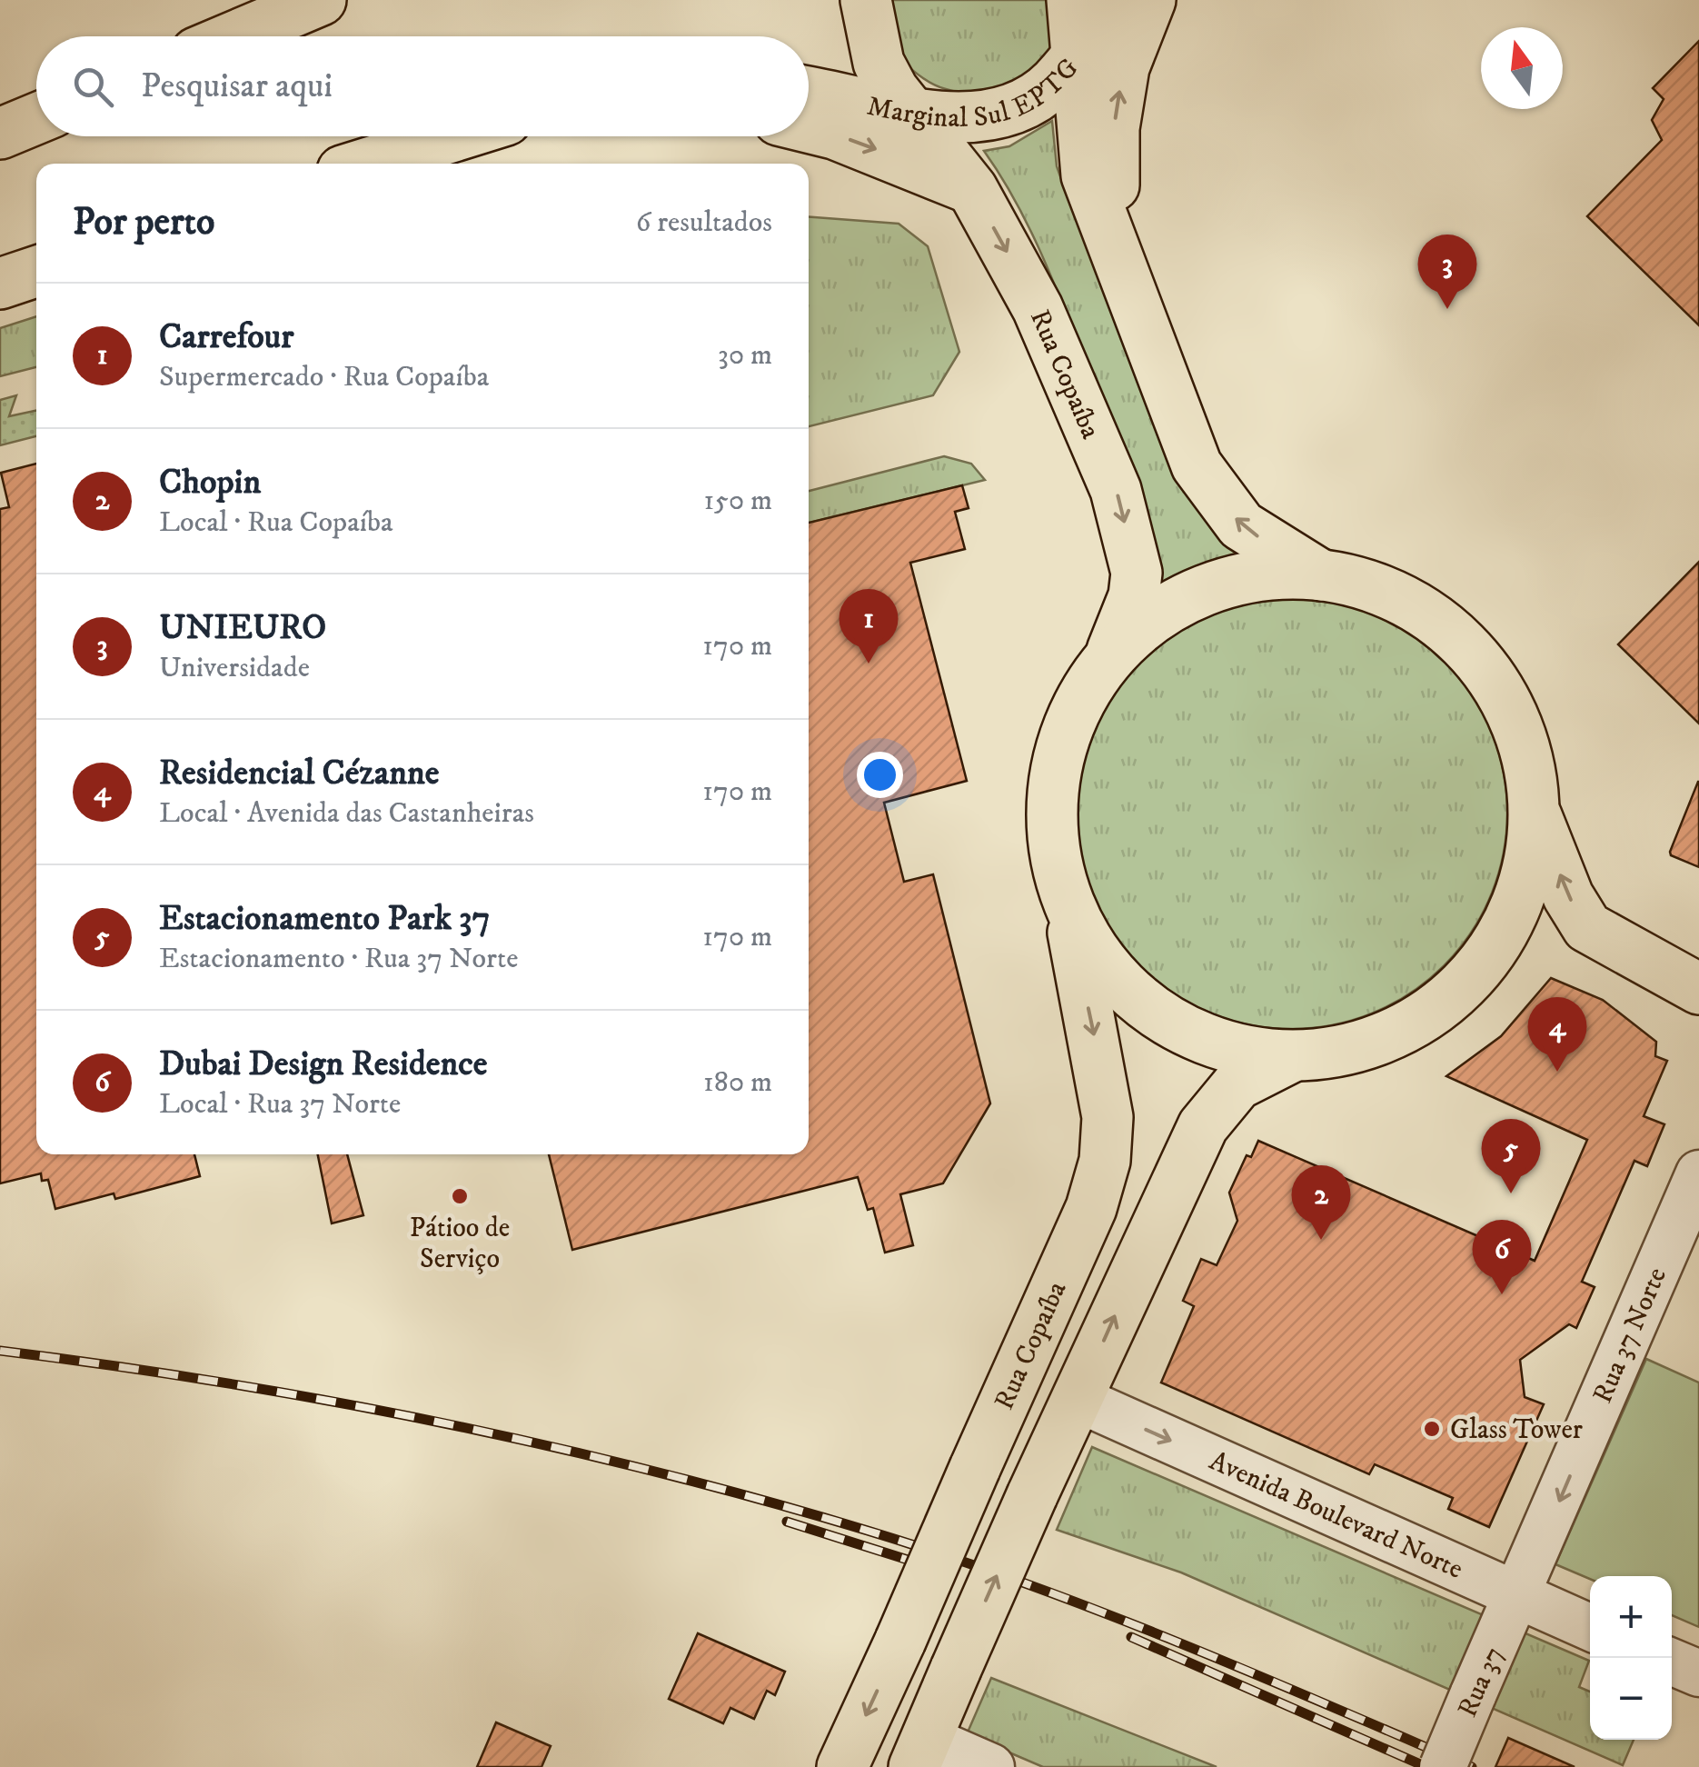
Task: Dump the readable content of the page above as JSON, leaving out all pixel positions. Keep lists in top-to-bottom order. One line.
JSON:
{"streets":{"main road":["Marginal Sul EPTG","Rua Copaíba"],"street":["Rua 37 Norte","Avenida Boulevard Norte","Rua 37"]},"crossings":[["Marginal Sul EPTG","Rua Copaíba"],["Rua 37 Norte","Avenida Boulevard Norte"],["Rua 37 Norte","Rua 37"],["Avenida Boulevard Norte","Rua 37"]],"one_way":["Rua 37 Norte","Avenida Boulevard Norte"],"places":["Pátioo de Serviço","Glass Tower"],"north":"top","page":{"search":"Pesquisar aqui","heading":["Por perto","6 resultados"],"pins":["3","1","4","5","2","6"],"list":[{"mark":"1","name":"Carrefour","note":"Supermercado · Rua Copaíba","value":"30 m"},{"mark":"2","name":"Chopin","note":"Local · Rua Copaíba","value":"150 m"},{"mark":"3","name":"UNIEURO","note":"Universidade","value":"170 m"},{"mark":"4","name":"Residencial Cézanne","note":"Local · Avenida das Castanheiras","value":"170 m"},{"mark":"5","name":"Estacionamento Park 37","note":"Estacionamento · Rua 37 Norte","value":"170 m"},{"mark":"6","name":"Dubai Design Residence","note":"Local · Rua 37 Norte","value":"180 m"}],"map_buttons":["+","−"]}}
